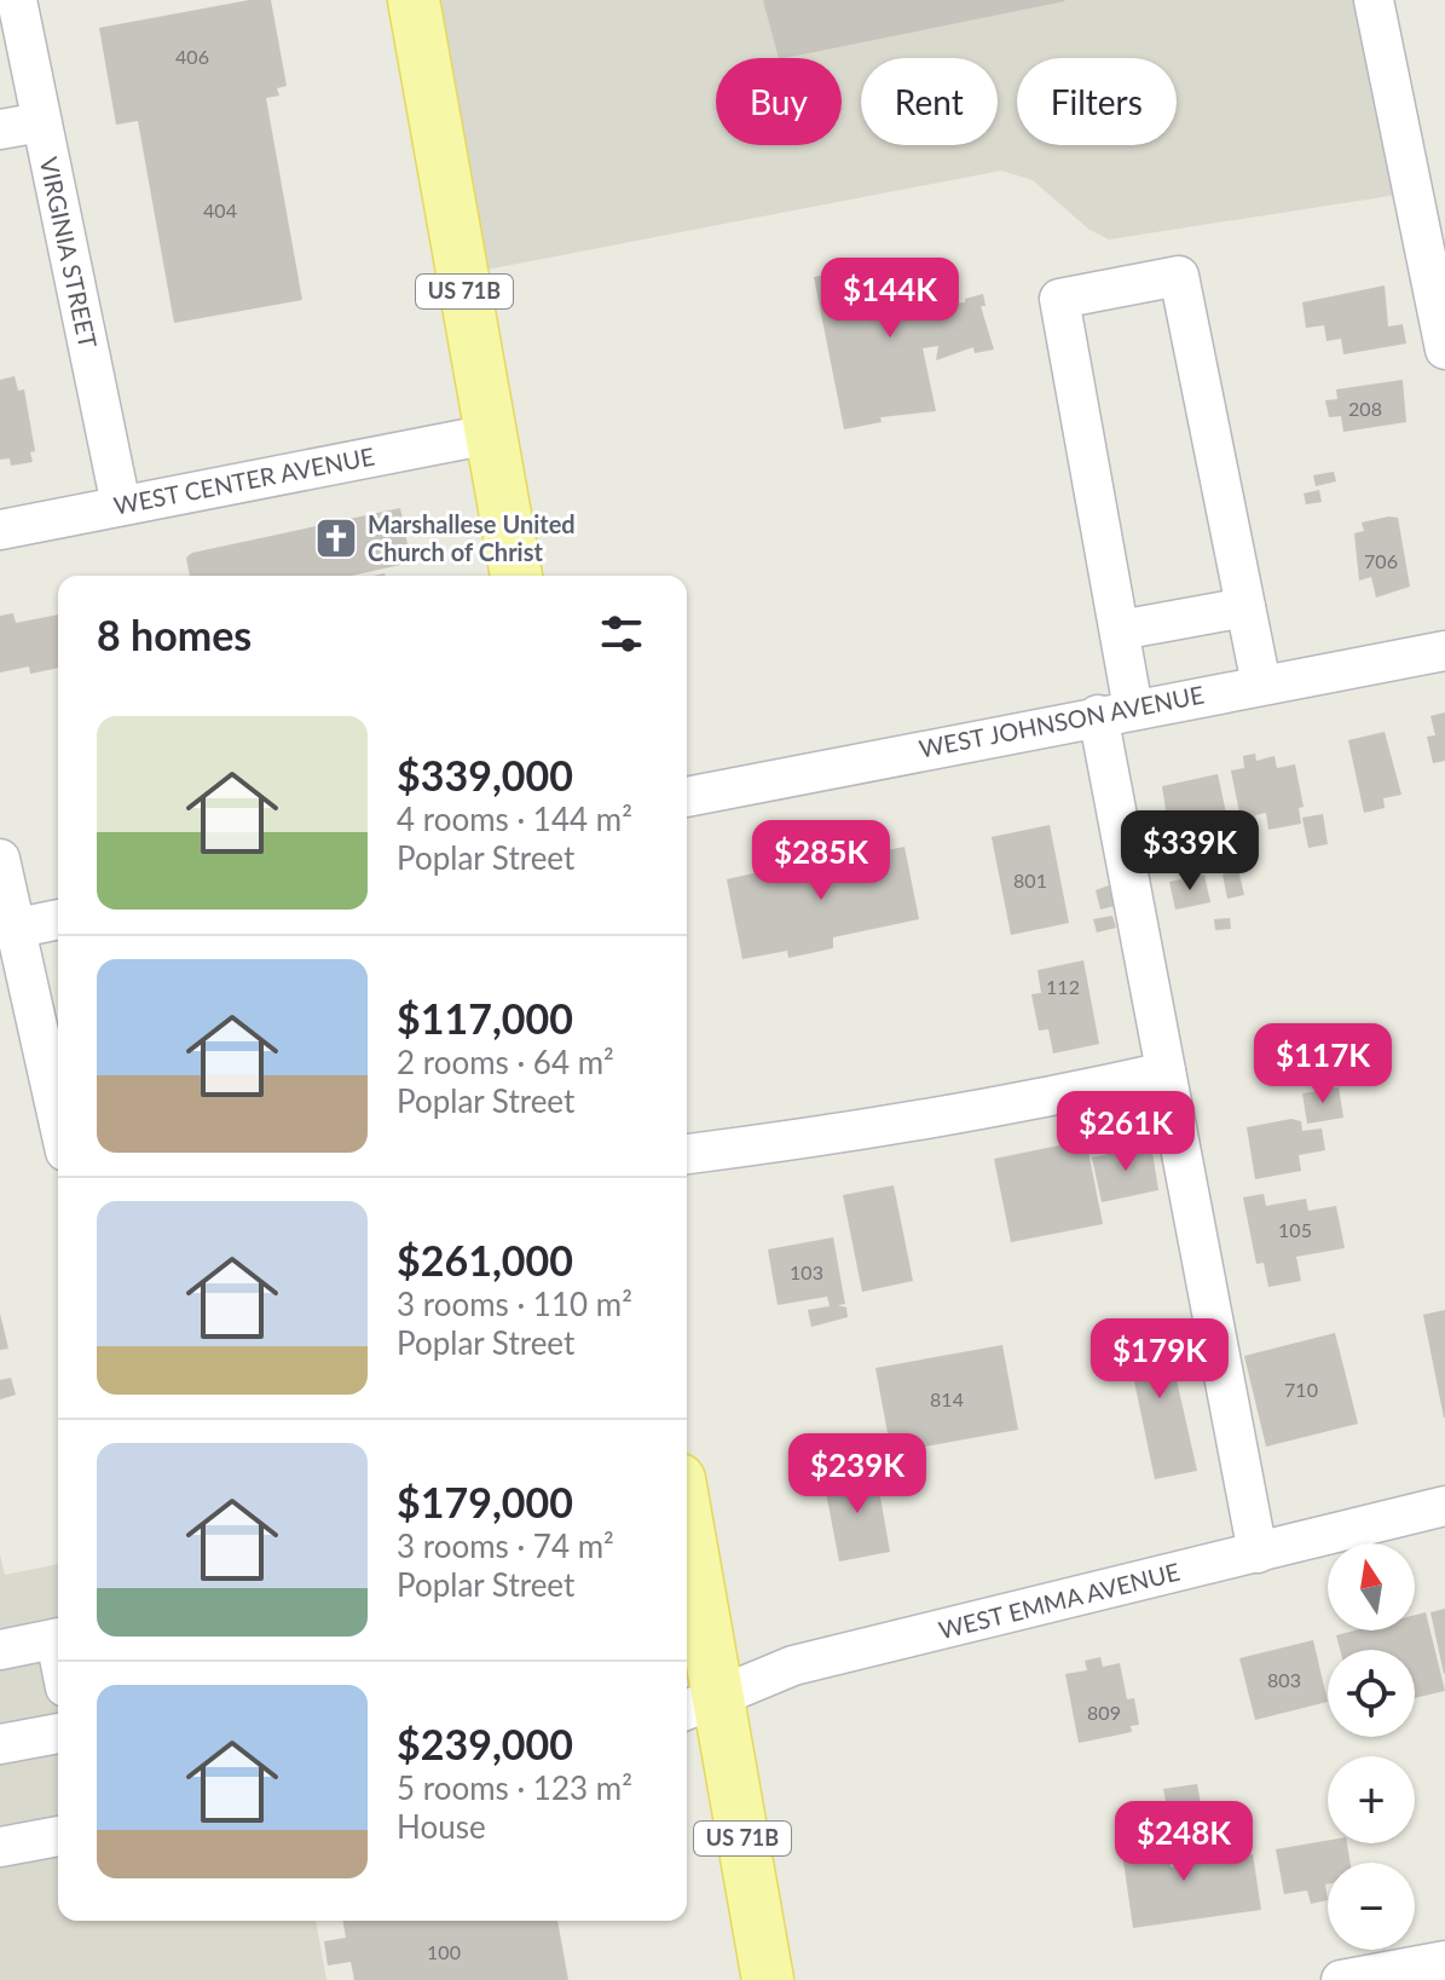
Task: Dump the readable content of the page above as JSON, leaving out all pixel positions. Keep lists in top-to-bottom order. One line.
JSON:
{"streets":{"main road":["US 71B"],"street":["VIRGINIA STREET","WEST CENTER AVENUE","WEST JOHNSON AVENUE","WEST EMMA AVENUE"]},"crossings":[["VIRGINIA STREET","WEST CENTER AVENUE"],["US 71B","WEST CENTER AVENUE"],["US 71B","WEST EMMA AVENUE"]],"places":{"church":["Marshallese United Church of Christ"]},"house_numbers":["406","404","208","706","801","112","105","103","710","814","803","809","100"],"north":"top","page":{"chip":["Buy","Rent","Filters"],"price":["$144K","$339K","$285K","$117K","$261K","$179K","$239K","$248K"],"heading":"8 homes","list":[{"name":"$339,000","note":"4 rooms · 144 m² · Poplar Street"},{"name":"$117,000","note":"2 rooms · 64 m² · Poplar Street"},{"name":"$261,000","note":"3 rooms · 110 m² · Poplar Street"},{"name":"$179,000","note":"3 rooms · 74 m² · Poplar Street"},{"name":"$239,000","note":"5 rooms · 123 m² · House"}],"map_buttons":["+","−"]}}
